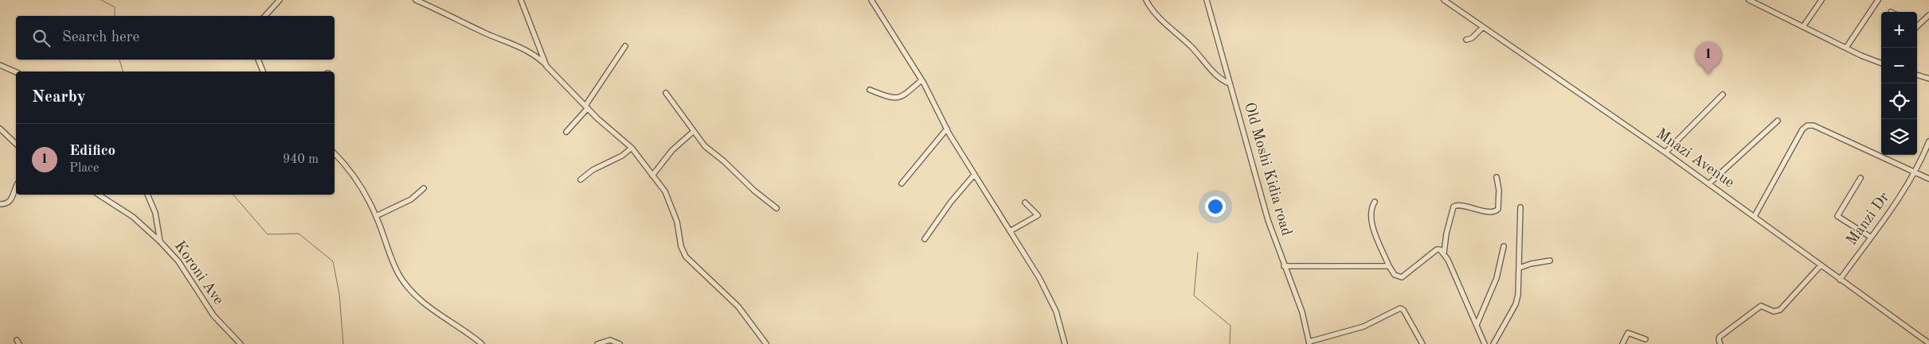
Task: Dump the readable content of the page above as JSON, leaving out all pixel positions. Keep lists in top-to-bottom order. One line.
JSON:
{"streets":{"street":["Mnazi Avenue","Old Moshi Kidia road","Manzi Dr","Koroni Ave"]},"crossings":[["Mnazi Avenue","Manzi Dr"]],"page":{"map_buttons":["+","−"],"search":"Search here","pins":"1","heading":"Nearby","list":[{"mark":"1","name":"Edifico","note":"Place","value":"940 m"}]}}
